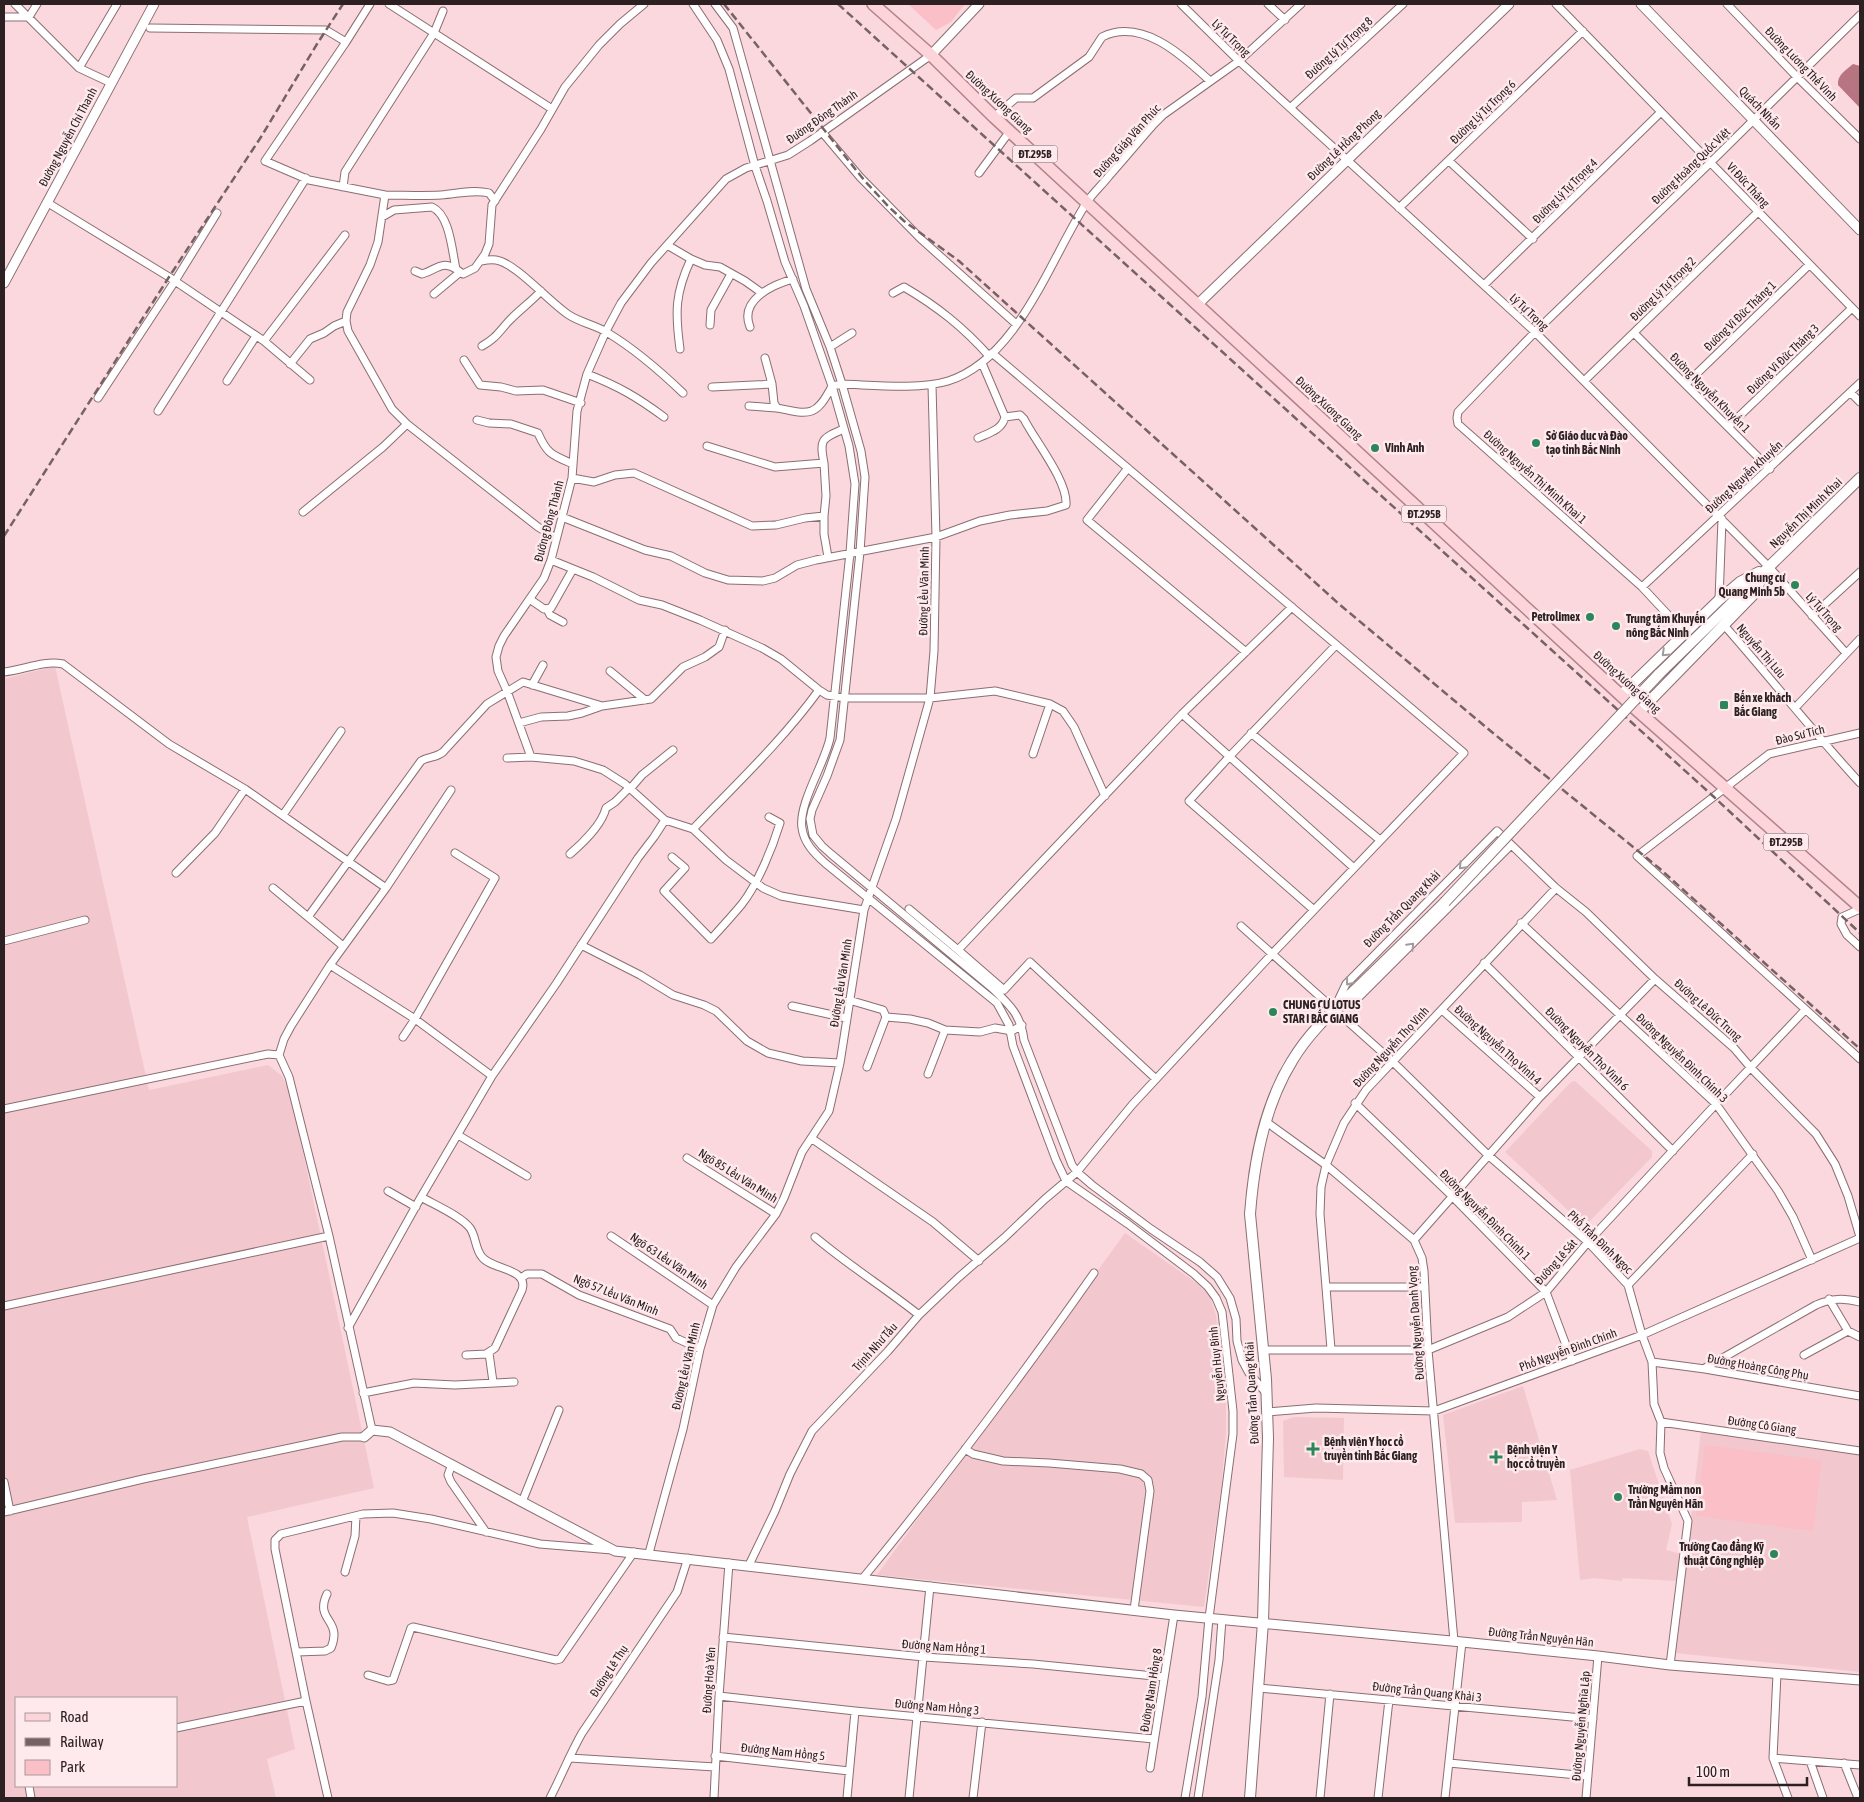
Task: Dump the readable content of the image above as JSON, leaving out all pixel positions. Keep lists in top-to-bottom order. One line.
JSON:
{"streets":{"main road":["Đường Xương Giang","ĐT.295B","Nguyễn Thị Minh Khai","Đường Trần Quang Khải"],"street":["Lý Tự Trọng","Đường Lý Tự Trọng 8","Đường Lương Thế Vinh","Quách Nhẫn","Đường Lý Tự Trọng 6","Đường Đông Thành","Đường Nguyễn Chí Thanh","Đường Giáp Văn Phúc","Đường Lê Hồng Phong","Đường Hoàng Quốc Việt","Vi Đức Thăng","Đường Lý Tự Trọng 4","Đường Lý Tự Trọng 2","Đường Vi Đức Thăng 1","Đường Vi Đức Thăng 3","Đường Nguyễn Khuyến 1","Đường Nguyễn Thị Minh Khai 1","Đường Nguyễn Khuyến","Đường Lều Văn Minh","Nguyễn Thị Lưu","Đào Sư Tích","Đường Lê Đức Trung","Đường Nguyễn Thọ Vinh 4","Đường Nguyễn Thọ Vinh","Đường Nguyễn Thọ Vinh 6","Đường Nguyễn Đình Chính 3","Ngõ 85 Lều Văn Minh","Đường Nguyễn Đình Chính 1","Phố Trần Đình Ngọc","Ngõ 63 Lều Văn Minh","Đường Lê Sát","Ngõ 57 Lều Văn Minh","Đường Nguyễn Danh Vọng","Trịnh Như Tấu","Phố Nguyễn Đình Chính","Nguyễn Huy Bính","Đường Hoàng Công Phụ","Đường Cô Giang","Đường Trần Nguyên Hãn","Đường Nam Hồng 1","Đường Lê Thụ","Đường Hoà Yên","Đường Nam Hồng 8","Đường Trần Quang Khải 3","Đường Nam Hồng 3","Đường Nguyễn Nghĩa Lập","Đường Nam Hồng 5"]},"crossings":[["Lý Tự Trọng","Đường Lý Tự Trọng 8"],["Lý Tự Trọng","Đường Lý Tự Trọng 6"],["Lý Tự Trọng","Đường Giáp Văn Phúc"],["Lý Tự Trọng","Đường Lê Hồng Phong"],["Lý Tự Trọng","Đường Hoàng Quốc Việt"],["Lý Tự Trọng","Đường Lý Tự Trọng 4"],["Lý Tự Trọng","Đường Lý Tự Trọng 2"],["Lý Tự Trọng","Đường Nguyễn Thị Minh Khai 1"],["Lý Tự Trọng","Đường Nguyễn Khuyến"],["Lý Tự Trọng","Nguyễn Thị Minh Khai"],["Đường Lương Thế Vinh","Đường Hoàng Quốc Việt"],["Đường Xương Giang","Đường Đông Thành"],["Đường Xương Giang","Đường Giáp Văn Phúc"],["Đường Xương Giang","Đường Lê Hồng Phong"],["Đường Xương Giang","Đào Sư Tích"],["Quách Nhẫn","Đường Hoàng Quốc Việt"],["Đường Lý Tự Trọng 6","Vi Đức Thăng"],["Đường Giáp Văn Phúc","Đường Lều Văn Minh"],["Đường Hoàng Quốc Việt","Vi Đức Thăng"],["Đường Hoàng Quốc Việt","Đường Nguyễn Thị Minh Khai 1"],["Vi Đức Thăng","Đường Lý Tự Trọng 4"],["Vi Đức Thăng","Đường Lý Tự Trọng 2"],["Vi Đức Thăng","Đường Vi Đức Thăng 1"],["Vi Đức Thăng","Đường Vi Đức Thăng 3"],["Đường Lý Tự Trọng 2","Đường Nguyễn Khuyến 1"],["Đường Vi Đức Thăng 1","Đường Nguyễn Khuyến 1"],["Đường Vi Đức Thăng 3","Đường Nguyễn Khuyến 1"],["Đường Nguyễn Khuyến 1","Đường Nguyễn Khuyến"],["Đường Nguyễn Thị Minh Khai 1","Đường Nguyễn Khuyến"],["Nguyễn Thị Minh Khai","Đường Trần Quang Khải"],["Nguyễn Thị Minh Khai","Phố Trần Đình Ngọc"],["Đường Lều Văn Minh","Ngõ 85 Lều Văn Minh"],["Đường Lều Văn Minh","Ngõ 63 Lều Văn Minh"],["Đường Lều Văn Minh","Ngõ 57 Lều Văn Minh"],["Đường Lều Văn Minh","Đường Trần Nguyên Hãn"],["Nguyễn Thị Lưu","Đào Sư Tích"],["Đào Sư Tích","Đường Lê Sát"],["Đường Trần Quang Khải","Đường Lê Đức Trung"],["Đường Trần Quang Khải","Phố Trần Đình Ngọc"],["Đường Trần Quang Khải","Đường Lê Sát"],["Đường Trần Quang Khải","Phố Nguyễn Đình Chính"],["Đường Trần Quang Khải","Đường Trần Nguyên Hãn"],["Đường Trần Quang Khải","Đường Trần Quang Khải 3"],["Đường Lê Đức Trung","Đường Nguyễn Thọ Vinh"],["Đường Lê Đức Trung","Đường Lê Sát"],["Đường Lê Đức Trung","Phố Nguyễn Đình Chính"],["Đường Nguyễn Thọ Vinh 4","Đường Nguyễn Thọ Vinh"],["Đường Nguyễn Thọ Vinh","Đường Nguyễn Thọ Vinh 6"],["Đường Nguyễn Thọ Vinh","Đường Nguyễn Đình Chính 3"],["Đường Nguyễn Thọ Vinh","Đường Nguyễn Đình Chính 1"],["Đường Nguyễn Thọ Vinh","Phố Trần Đình Ngọc"],["Đường Nguyễn Thọ Vinh","Đường Lê Sát"],["Đường Nguyễn Thọ Vinh 6","Đường Lê Sát"],["Đường Nguyễn Đình Chính 3","Đường Lê Sát"],["Đường Nguyễn Đình Chính 3","Phố Nguyễn Đình Chính"],["Đường Nguyễn Đình Chính 1","Đường Lê Sát"],["Đường Nguyễn Đình Chính 1","Phố Nguyễn Đình Chính"],["Phố Trần Đình Ngọc","Đường Lê Sát"],["Phố Trần Đình Ngọc","Trịnh Như Tấu"],["Phố Trần Đình Ngọc","Phố Nguyễn Đình Chính"],["Phố Trần Đình Ngọc","Đường Hoàng Công Phụ"],["Phố Trần Đình Ngọc","Đường Cô Giang"],["Phố Trần Đình Ngọc","Đường Trần Nguyên Hãn"],["Đường Lê Sát","Đường Nguyễn Danh Vọng"],["Đường Nguyễn Danh Vọng","Phố Nguyễn Đình Chính"],["Đường Nguyễn Danh Vọng","Đường Trần Nguyên Hãn"],["Đường Nguyễn Danh Vọng","Đường Trần Quang Khải 3"],["Trịnh Như Tấu","Nguyễn Huy Bính"],["Trịnh Như Tấu","Đường Trần Nguyên Hãn"],["Nguyễn Huy Bính","Đường Trần Nguyên Hãn"],["Đường Trần Nguyên Hãn","Đường Lê Thụ"],["Đường Trần Nguyên Hãn","Đường Hoà Yên"],["Đường Trần Nguyên Hãn","Đường Nam Hồng 8"],["Đường Trần Nguyên Hãn","Đường Nguyễn Nghĩa Lập"],["Đường Nam Hồng 1","Đường Hoà Yên"],["Đường Nam Hồng 1","Đường Nam Hồng 8"],["Đường Hoà Yên","Đường Nam Hồng 3"],["Đường Hoà Yên","Đường Nam Hồng 5"],["Đường Nam Hồng 8","Đường Nam Hồng 3"],["Đường Trần Quang Khải 3","Đường Nguyễn Nghĩa Lập"]],"places":{"other":["Sở Giáo dục và Đào tạo tỉnh Bắc Ninh","Vinh Anh","Chung cư Quang Minh 5b","Petrolimex","Trung tâm Khuyến nông Bắc Ninh","CHUNG CƯ LOTUS STAR I BẮC GIANG","Trường Mầm non Trần Nguyên Hãn","Trường Cao đẳng Kỹ thuật Công nghiệp"],"transit":["Bến xe khách Bắc Giang"],"health":["Bệnh viện Y học cổ truyền tỉnh Bắc Giang","Bệnh viện Y học cổ truyền"]},"legend":["Road","Railway","Park"],"scale_bar":"100 m"}
